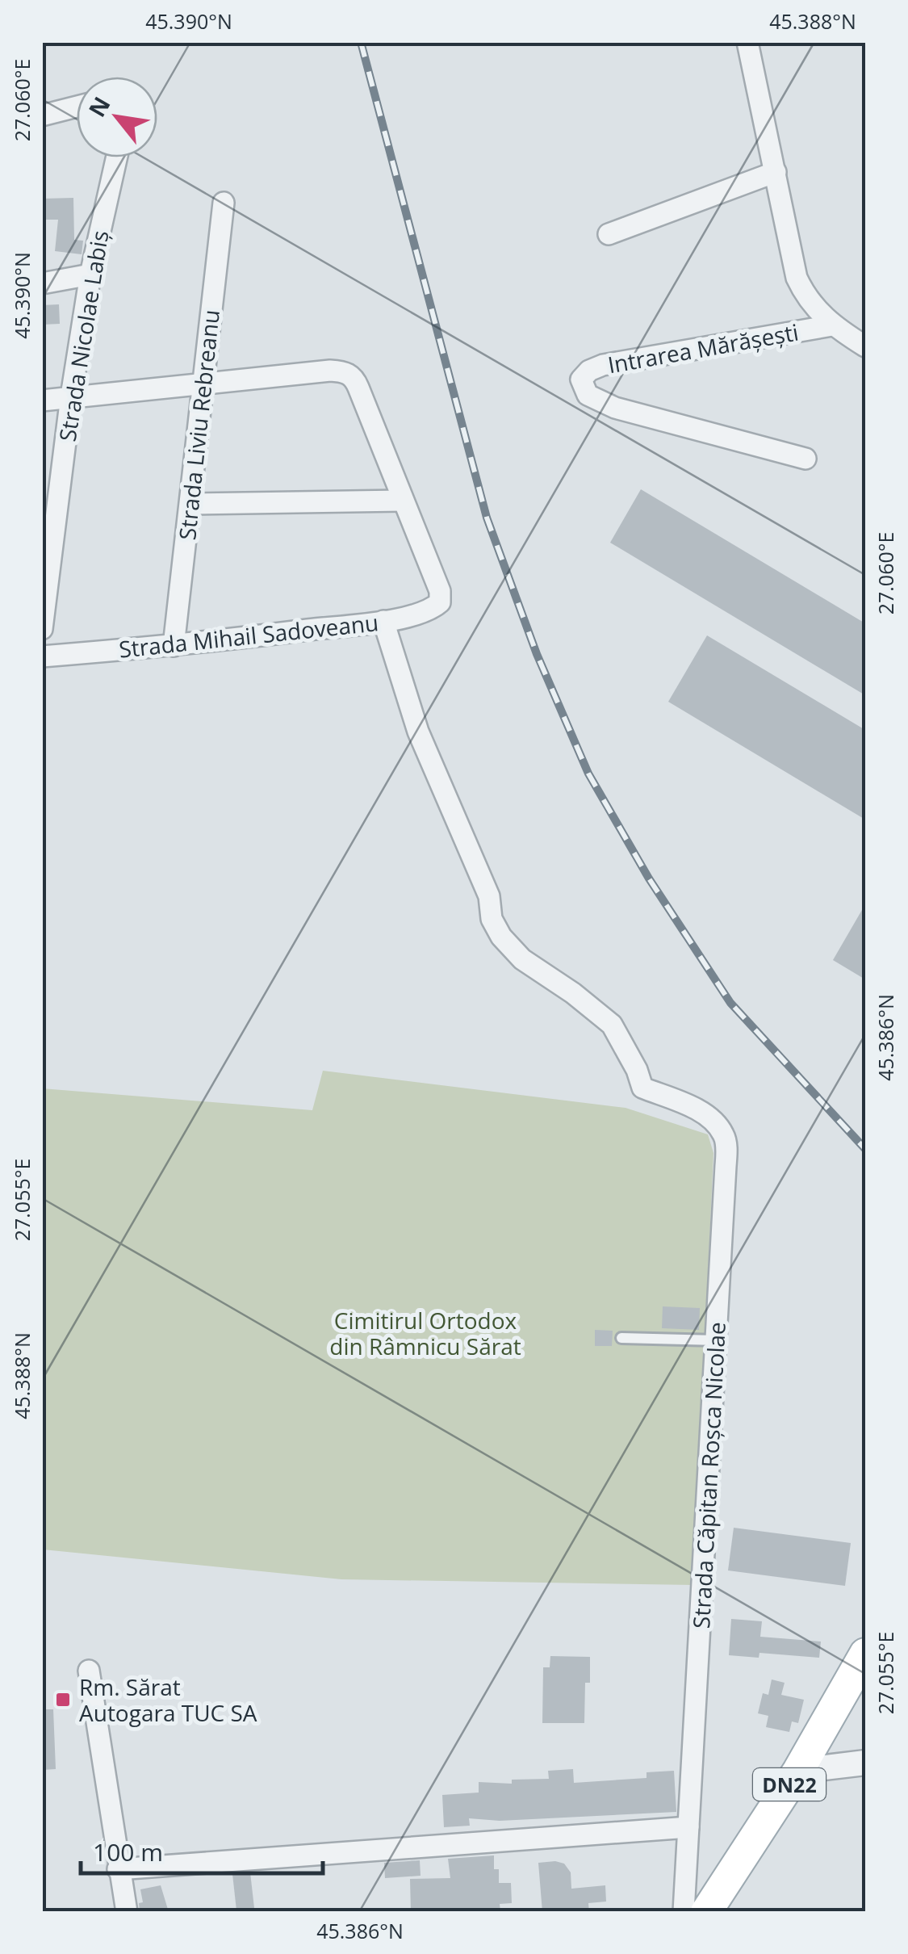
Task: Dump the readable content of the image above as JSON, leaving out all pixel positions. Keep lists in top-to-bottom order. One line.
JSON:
{"streets":{"main road":["DN22"],"street":["Strada Nicolae Labiș","Intrarea Mărășești","Strada Liviu Rebreanu","Strada Mihail Sadoveanu","Strada Căpitan Roșca Nicolae"]},"crossings":[["Strada Liviu Rebreanu","Strada Mihail Sadoveanu"],["Strada Mihail Sadoveanu","Strada Căpitan Roșca Nicolae"]],"parks":["Cimitirul Ortodox din Râmnicu Sărat"],"places":{"transit":["Rm. Sărat Autogara TUC SA"]},"scale_bar":"100 m","north":"top left","coordinates":["45.390°N","45.388°N","27.060°E","45.386°N","27.055°E"]}
